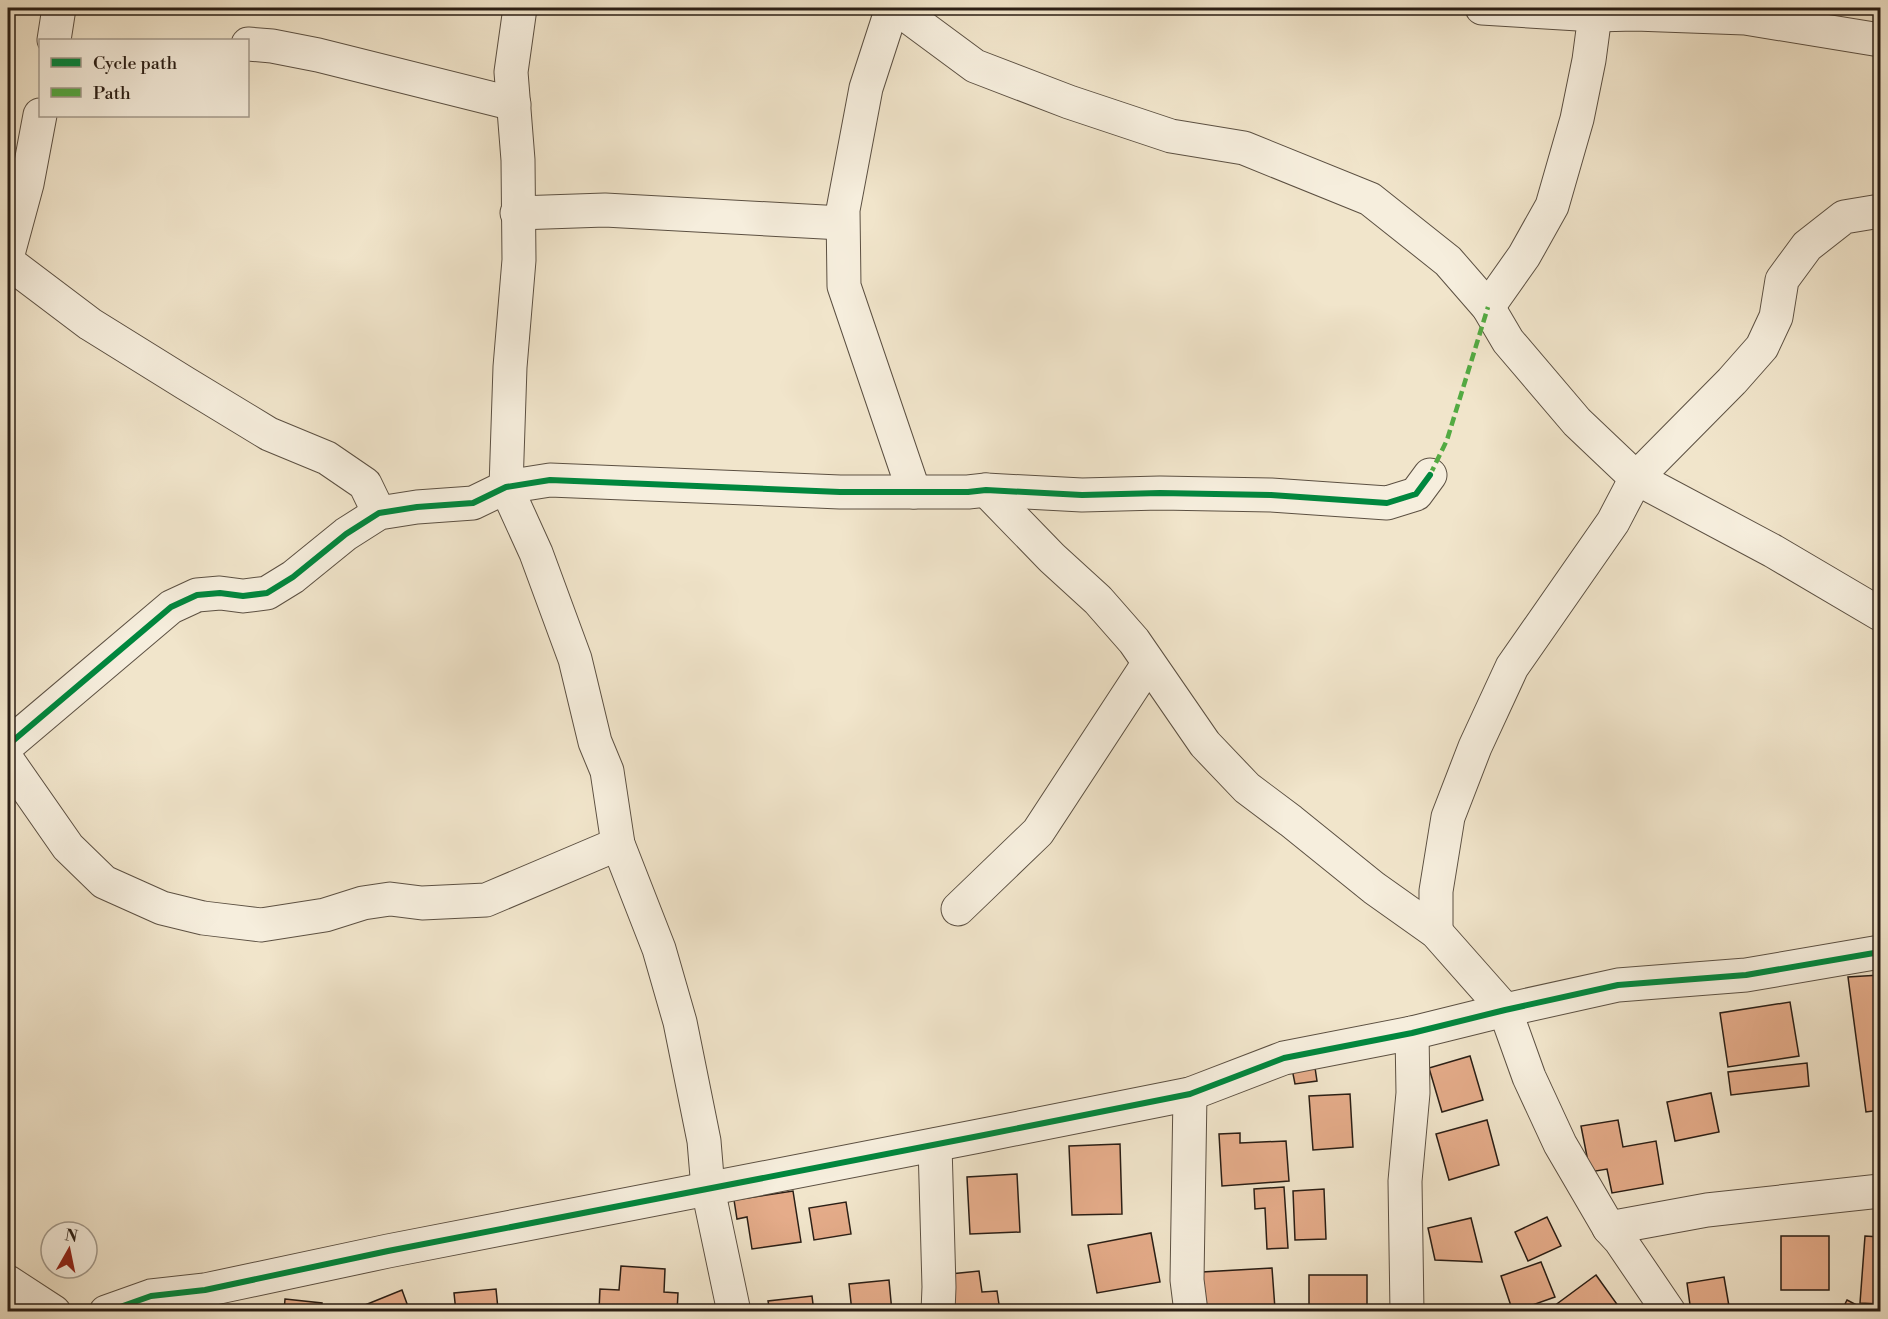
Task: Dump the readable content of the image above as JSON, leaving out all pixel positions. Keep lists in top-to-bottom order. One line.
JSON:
{"legend":["Cycle path","Path"],"north":"top"}
